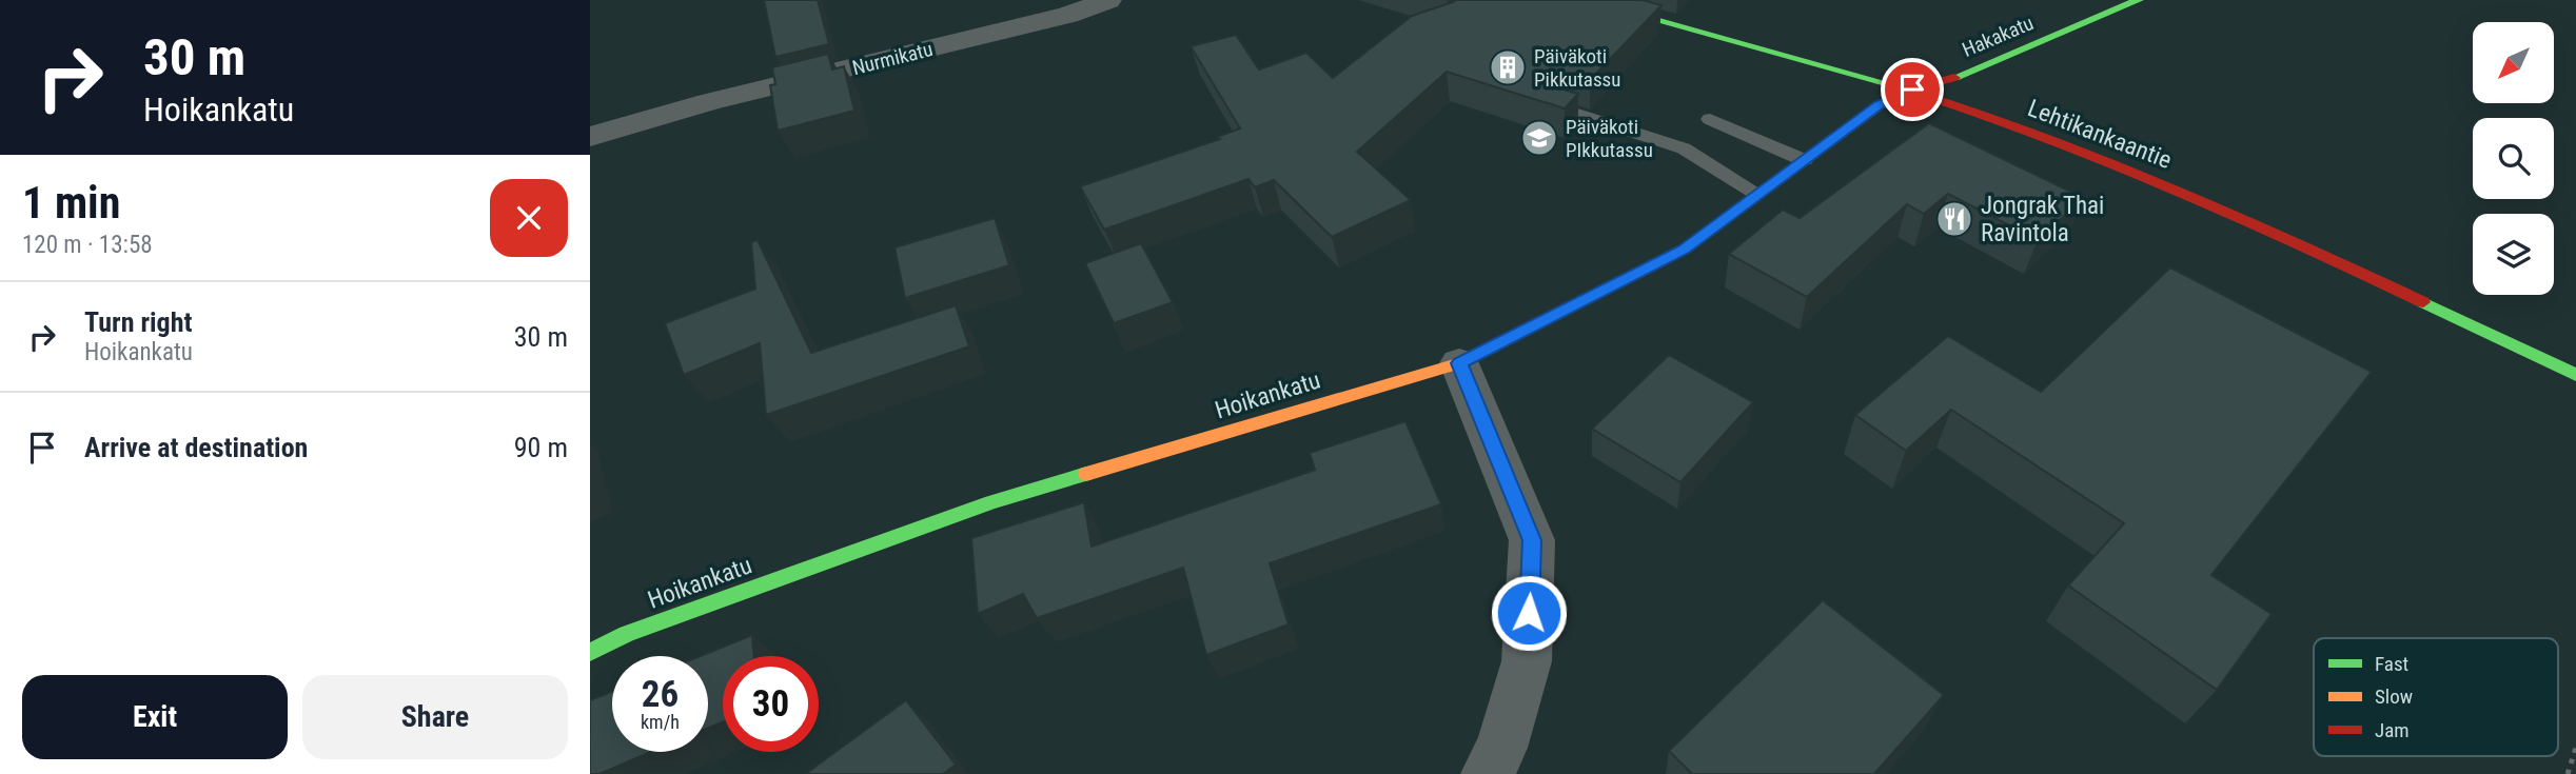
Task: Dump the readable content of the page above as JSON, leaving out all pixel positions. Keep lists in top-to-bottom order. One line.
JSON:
{"streets":{"street":["Hakakatu","Nurmikatu","Lehtikankaantie","Hoikankatu"]},"crossings":[["Hakakatu","Lehtikankaantie"],["Hakakatu","Hoikankatu"],["Lehtikankaantie","Hoikankatu"]],"places":{"building":["Päiväkoti Pikkutassu"],"school or university":["Päiväkoti PIkkutassu"],"restaurant":["Jongrak Thai Ravintola"]},"legend":["Fast","Slow","Jam"],"north":"bottom left","page":{"turn":["30 m","Hoikankatu"],"heading":["1 min","120 m · 13:58"],"list":[{"name":"Turn right","note":"Hoikankatu","value":"30 m"},{"name":"Arrive at destination","value":"90 m"}],"speed":"26 km/h","limit":"30","buttons":["Exit","Share"]}}
